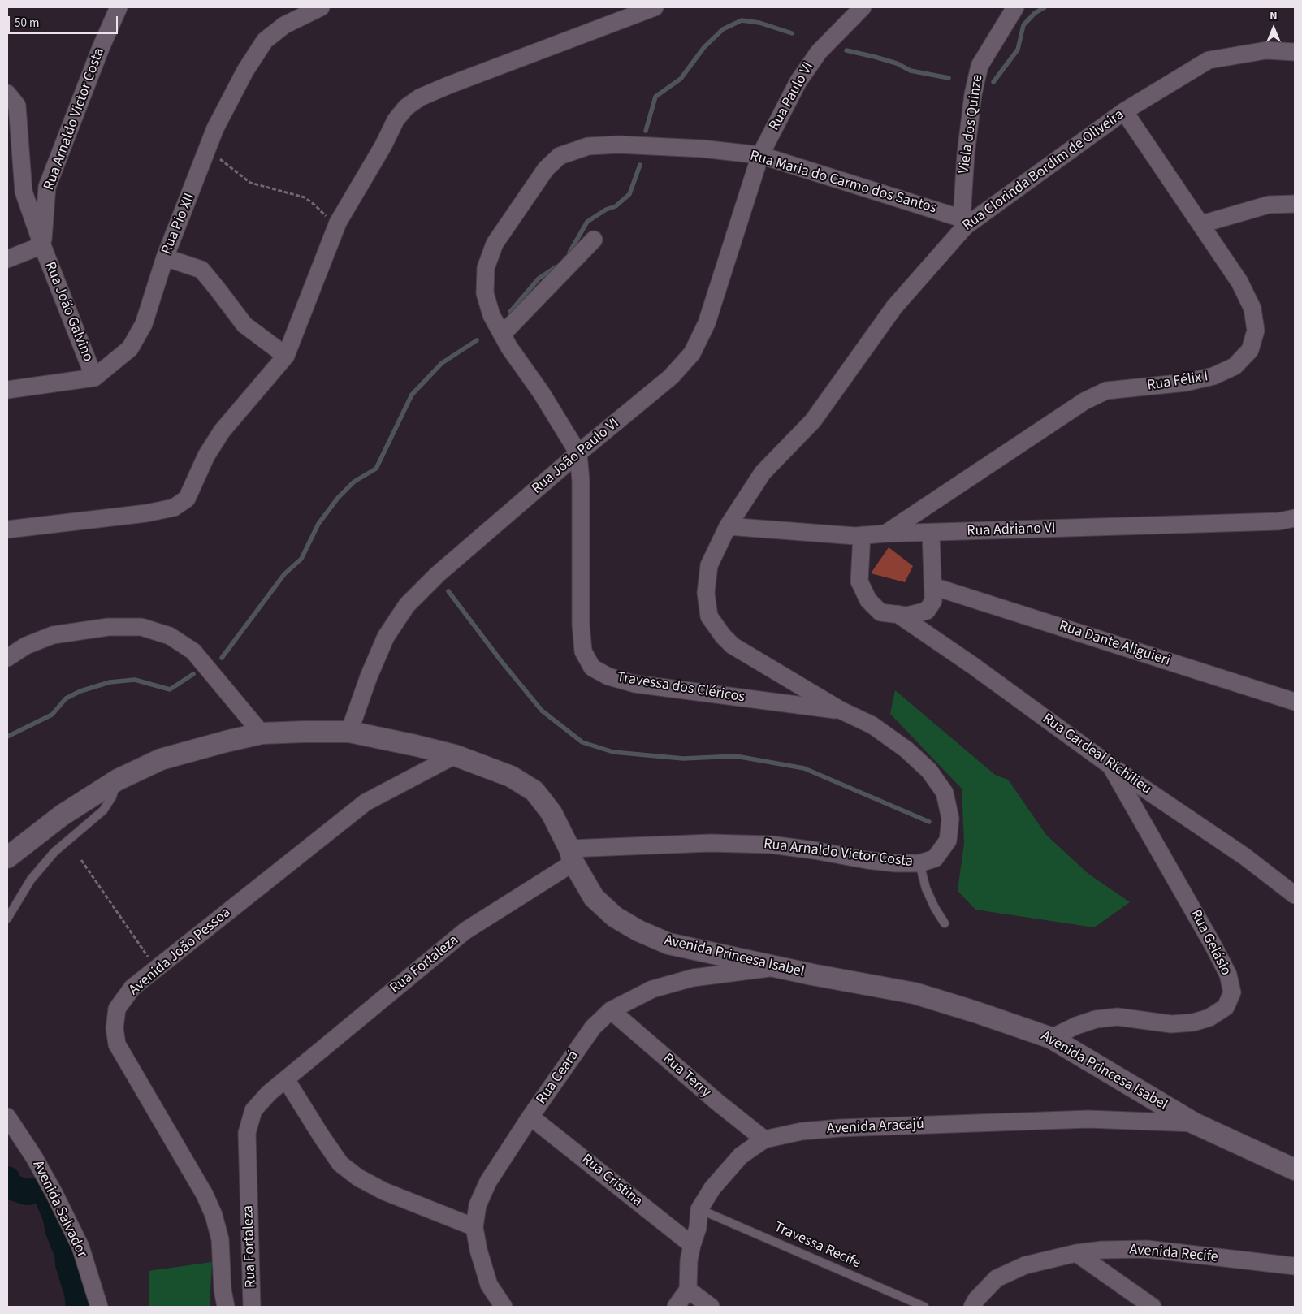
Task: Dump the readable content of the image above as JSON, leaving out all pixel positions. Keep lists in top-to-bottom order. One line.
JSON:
{"streets":{"street":["Rua Paulo VI","Rua Arnaldo Victor Costa","Viela dos Quinze","Rua Clorinda Bordim de Oliveira","Rua Maria do Carmo dos Santos","Rua Pio XII","Rua João Galvino","Rua Félix I","Rua João Paulo VI","Rua Adriano VI","Rua Dante Aliguieri","Travessa dos Cléricos","Rua Cardeal Richilieu","Rua Gelásio","Avenida João Pessoa","Avenida Princesa Isabel","Rua Fortaleza","Rua Terry","Rua Ceará","Avenida Aracajú","Rua Cristina","Avenida Salvador","Avenida Recife"],"lane":["Travessa Recife"]},"crossings":[["Rua Paulo VI","Rua Maria do Carmo dos Santos"],["Rua Paulo VI","Rua João Paulo VI"],["Rua Arnaldo Victor Costa","Rua Clorinda Bordim de Oliveira"],["Rua Arnaldo Victor Costa","Rua João Galvino"],["Rua Arnaldo Victor Costa","Rua Adriano VI"],["Rua Arnaldo Victor Costa","Travessa dos Cléricos"],["Rua Arnaldo Victor Costa","Avenida Princesa Isabel"],["Rua Arnaldo Victor Costa","Rua Fortaleza"],["Viela dos Quinze","Rua Clorinda Bordim de Oliveira"],["Viela dos Quinze","Rua Maria do Carmo dos Santos"],["Rua Clorinda Bordim de Oliveira","Rua Maria do Carmo dos Santos"],["Rua Clorinda Bordim de Oliveira","Rua Félix I"],["Rua Clorinda Bordim de Oliveira","Rua Adriano VI"],["Rua Maria do Carmo dos Santos","Rua João Paulo VI"],["Rua Maria do Carmo dos Santos","Travessa dos Cléricos"],["Rua Pio XII","Rua João Galvino"],["Rua Félix I","Rua Adriano VI"],["Rua Félix I","Rua Dante Aliguieri"],["Rua Félix I","Rua Cardeal Richilieu"],["Rua João Paulo VI","Travessa dos Cléricos"],["Rua João Paulo VI","Avenida Princesa Isabel"],["Rua Adriano VI","Rua Dante Aliguieri"],["Rua Adriano VI","Rua Cardeal Richilieu"],["Rua Dante Aliguieri","Rua Cardeal Richilieu"],["Rua Cardeal Richilieu","Rua Gelásio"],["Rua Gelásio","Avenida Princesa Isabel"],["Avenida João Pessoa","Avenida Princesa Isabel"],["Avenida Princesa Isabel","Rua Fortaleza"],["Avenida Princesa Isabel","Rua Ceará"],["Avenida Princesa Isabel","Avenida Aracajú"],["Rua Terry","Rua Ceará"],["Rua Terry","Avenida Aracajú"],["Rua Ceará","Rua Cristina"],["Avenida Aracajú","Rua Cristina"],["Avenida Aracajú","Travessa Recife"]],"scale_bar":"50 m","north":"top"}
